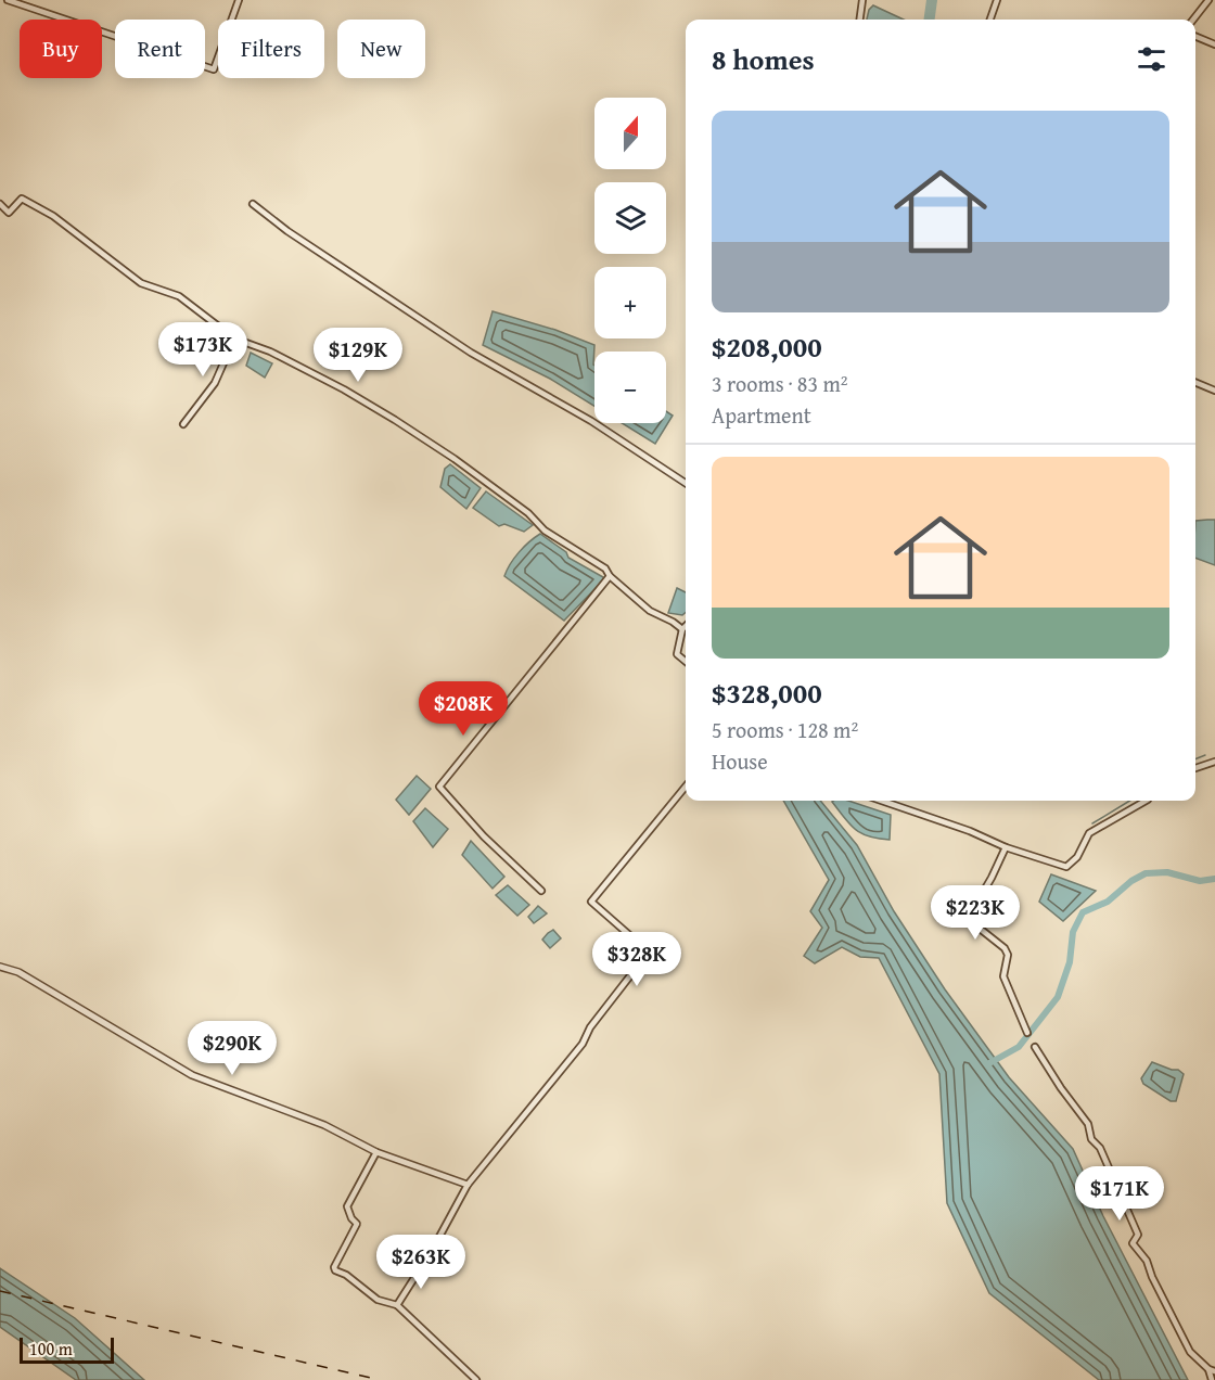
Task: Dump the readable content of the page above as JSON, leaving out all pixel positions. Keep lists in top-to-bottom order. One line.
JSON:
{"scale_bar":"100 m","north":"top","page":{"chip":["Buy","Rent","Filters","New"],"heading":"8 homes","map_buttons":["+","−"],"list":[{"name":"$208,000","note":"3 rooms · 83 m² · Apartment"},{"name":"$328,000","note":"5 rooms · 128 m² · House"}],"price":["$173K","$129K","$208K","$223K","$328K","$290K","$171K","$263K"],"scale":"100 m"}}
